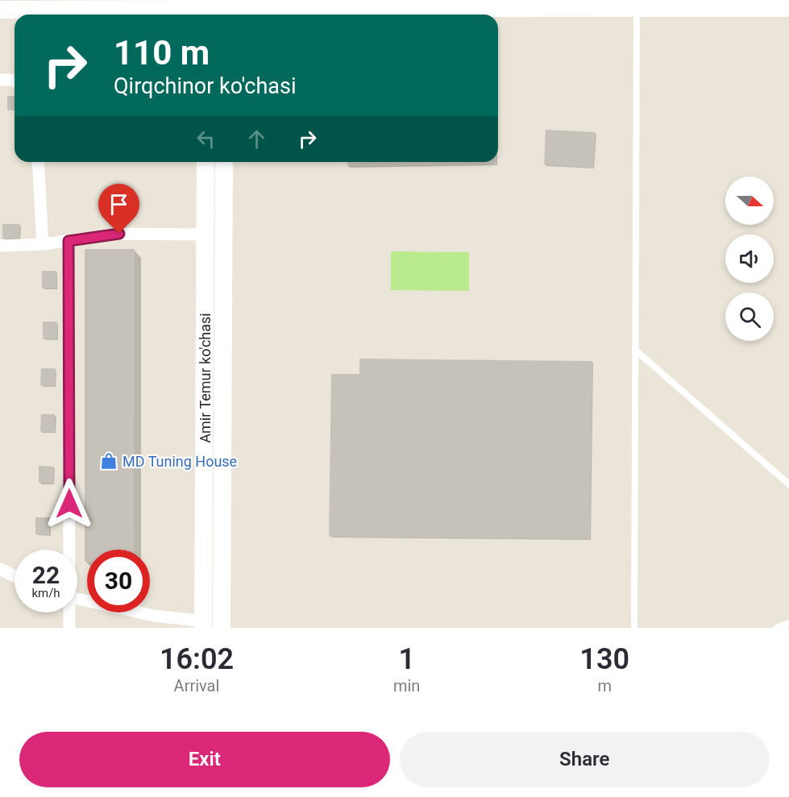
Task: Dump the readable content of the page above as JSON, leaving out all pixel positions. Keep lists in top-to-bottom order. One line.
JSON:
{"streets":{"street":["Amir Temur ko'chasi"]},"places":{"shop":["MD Tuning House"]},"north":"right","page":{"turn":["110 m","Qirqchinor ko'chasi"],"speed":"22 km/h","limit":"30","eta":["16:02","Arrival","1","min","130","m"],"buttons":["Exit","Share"]}}
